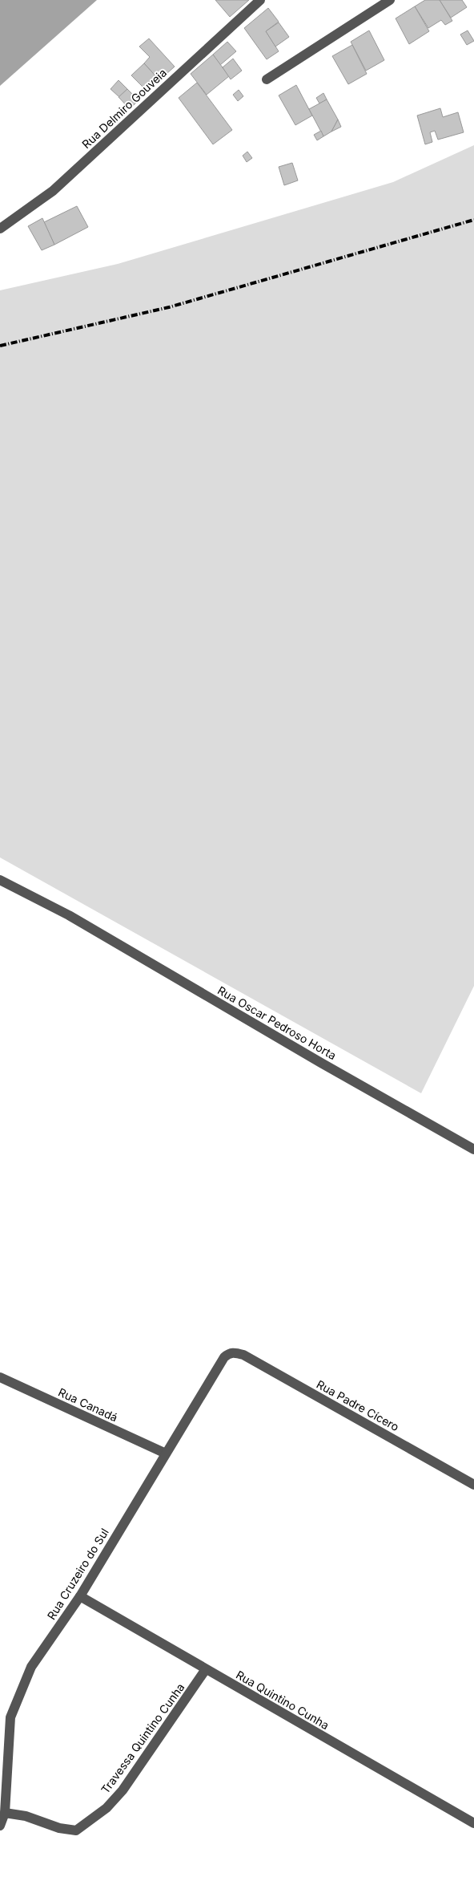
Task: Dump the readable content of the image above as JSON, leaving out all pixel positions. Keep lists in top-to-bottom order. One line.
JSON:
{"streets":{"street":["Rua Delmiro Gouveia","Rua Oscar Pedroso Horta","Rua Canadá","Rua Padre Cícero","Rua Cruzeiro do Sul","Rua Quintino Cunha","Travessa Quintino Cunha"]},"crossings":[["Rua Canadá","Rua Cruzeiro do Sul"],["Rua Padre Cícero","Rua Cruzeiro do Sul"],["Rua Cruzeiro do Sul","Rua Quintino Cunha"],["Rua Cruzeiro do Sul","Travessa Quintino Cunha"],["Rua Quintino Cunha","Travessa Quintino Cunha"]]}
